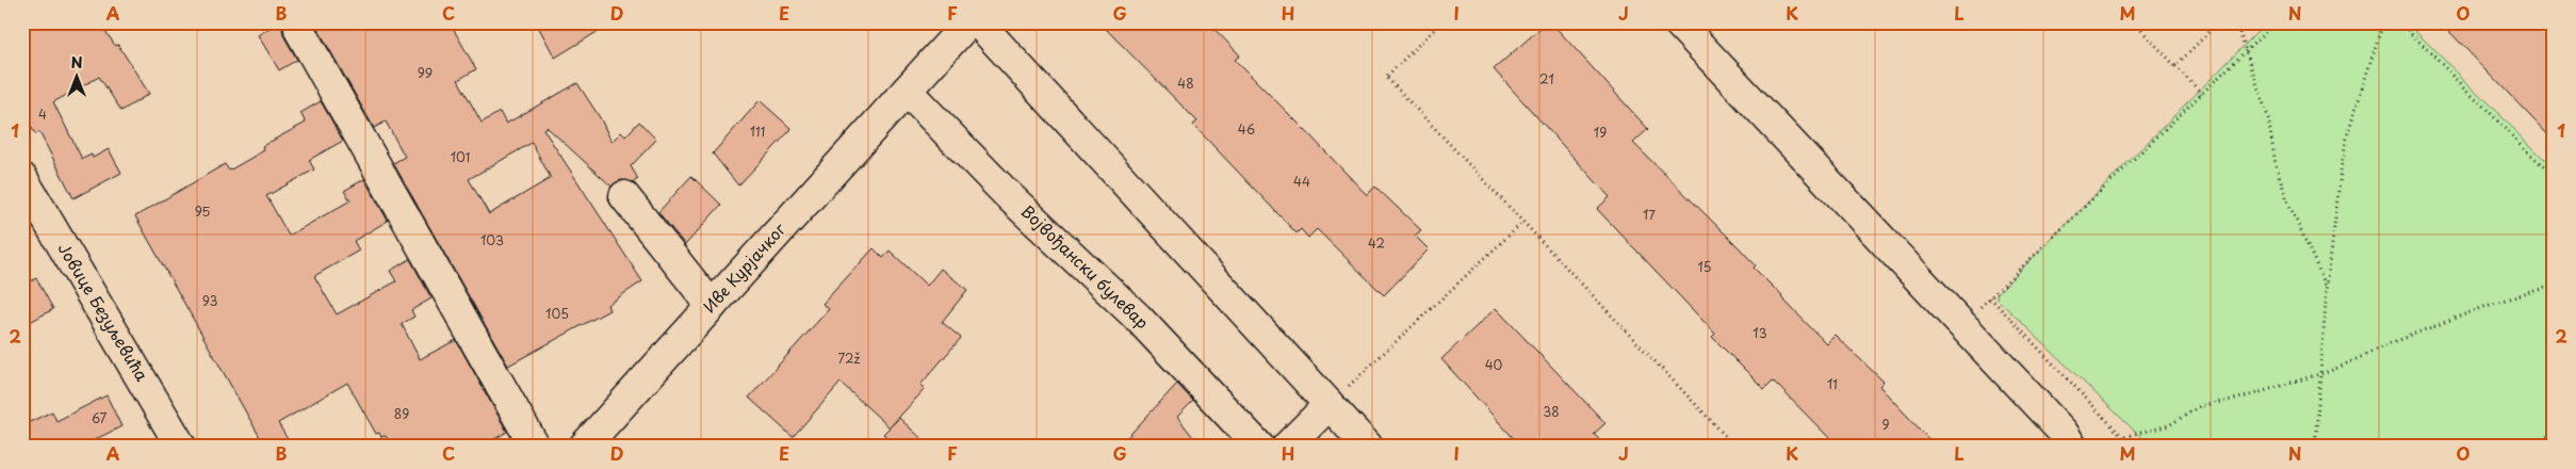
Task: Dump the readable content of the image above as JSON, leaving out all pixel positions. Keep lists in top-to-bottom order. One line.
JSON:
{"streets":{"street":["Војвођански булевар","Иве Курјачког","Јовице Безуљевића"]},"crossings":[["Војвођански булевар","Иве Курјачког"]],"house_numbers":["99","21","48","4","46","111","19","101","44","95","17","103","42","15","93","105","13","72ž","40","11","38","89","67","9"],"north":"top","grid":{"columns":["A","B","C","D","E","F","G","H","I","J","K","L","M","N","O"],"rows":["1","2"]}}
